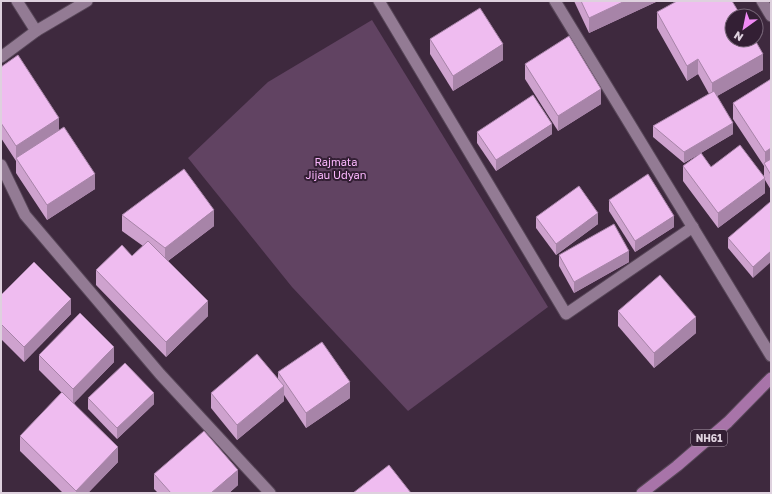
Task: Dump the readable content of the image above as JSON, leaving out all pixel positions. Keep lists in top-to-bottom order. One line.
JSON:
{"streets":{"highway":["NH61"]},"parks":["Rajmata Jijau Udyan"],"north":"bottom left"}
